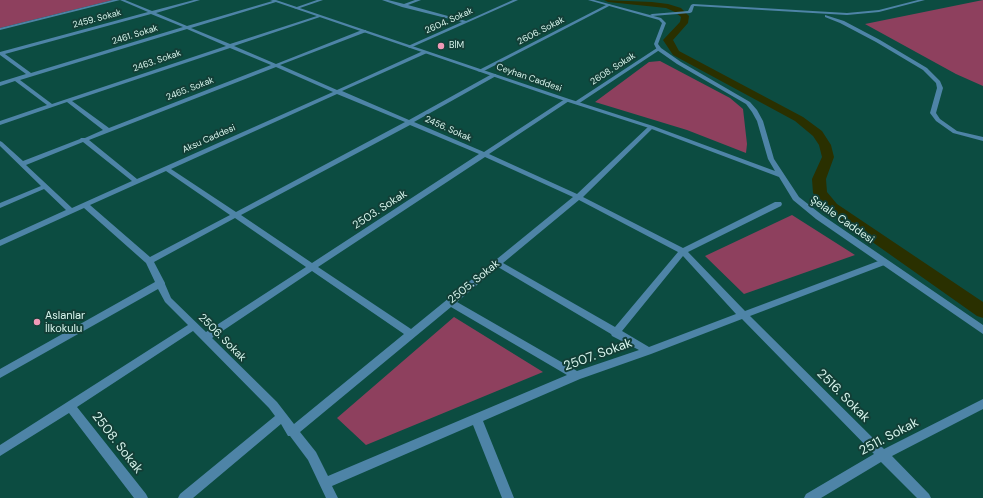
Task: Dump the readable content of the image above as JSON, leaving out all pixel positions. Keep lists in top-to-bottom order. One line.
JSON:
{"streets":{"street":["2459. Sokak","2604. Sokak","2606. Sokak","2461. Sokak","2463. Sokak","2608. Sokak","Ceyhan Caddesi","2465. Sokak","2456. Sokak","Aksu Caddesi","2503. Sokak","Şelale Caddesi","2505. Sokak","2506. Sokak","2507. Sokak","2516. Sokak","2511. Sokak","2508. Sokak"]},"crossings":[["2459. Sokak","2456. Sokak"],["2604. Sokak","Ceyhan Caddesi"],["2606. Sokak","Ceyhan Caddesi"],["2461. Sokak","Ceyhan Caddesi"],["2461. Sokak","2456. Sokak"],["2463. Sokak","Ceyhan Caddesi"],["2463. Sokak","2456. Sokak"],["2608. Sokak","Ceyhan Caddesi"],["2608. Sokak","Şelale Caddesi"],["Ceyhan Caddesi","2465. Sokak"],["Ceyhan Caddesi","Aksu Caddesi"],["Ceyhan Caddesi","2503. Sokak"],["Ceyhan Caddesi","Şelale Caddesi"],["Ceyhan Caddesi","2505. Sokak"],["2465. Sokak","2456. Sokak"],["2456. Sokak","Aksu Caddesi"],["2456. Sokak","2503. Sokak"],["2456. Sokak","2505. Sokak"],["2456. Sokak","2507. Sokak"],["2456. Sokak","2516. Sokak"],["Aksu Caddesi","2506. Sokak"],["2503. Sokak","2506. Sokak"],["Şelale Caddesi","2507. Sokak"],["2505. Sokak","2506. Sokak"],["2506. Sokak","2507. Sokak"],["2507. Sokak","2516. Sokak"],["2516. Sokak","2511. Sokak"]],"places":["BİM","Aslanlar İlkokulu"]}
